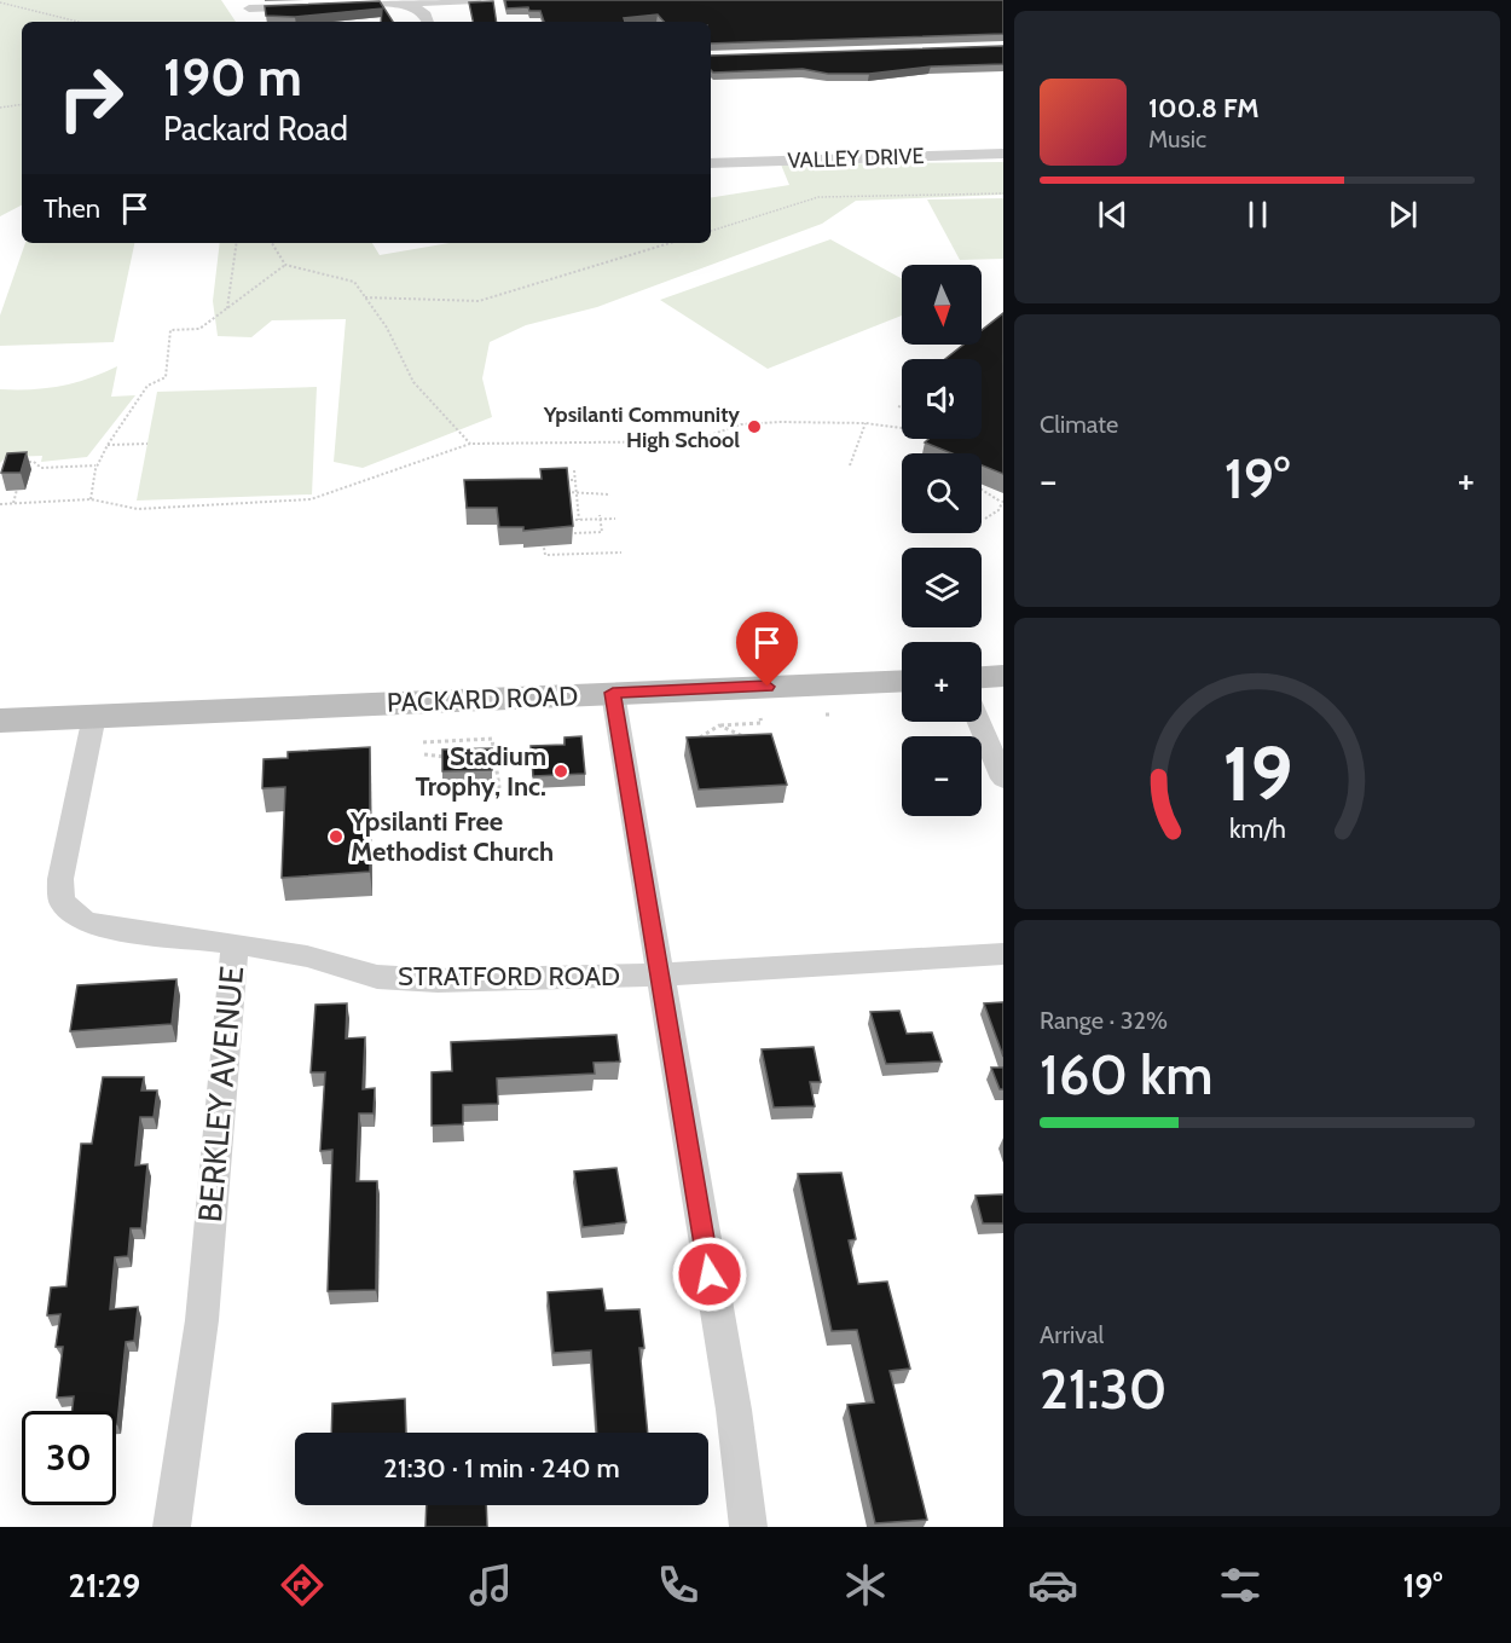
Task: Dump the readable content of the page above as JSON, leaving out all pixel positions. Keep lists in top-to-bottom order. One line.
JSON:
{"streets":{"main road":["PACKARD ROAD"],"street":["VALLEY DRIVE","STRATFORD ROAD","BERKLEY AVENUE"]},"crossings":[["PACKARD ROAD","BERKLEY AVENUE"],["STRATFORD ROAD","BERKLEY AVENUE"]],"places":["Ypsilanti Community High School","Stadium Trophy, Inc.","Ypsilanti Free Methodist Church"],"north":"bottom","page":{"turn":["190 m","Packard Road"],"song":["100.8 FM","Music"],"then":"Then","map_buttons":["+","−"],"tile":["Climate",["Range · 32%","160 km"],["Arrival","21:30"]],"heat":["−","19°","+"],"limit":"30","trip":"21:30 · 1 min · 240 m","tabs":["21:29","19°"],"gauge":["19","km/h"]}}
